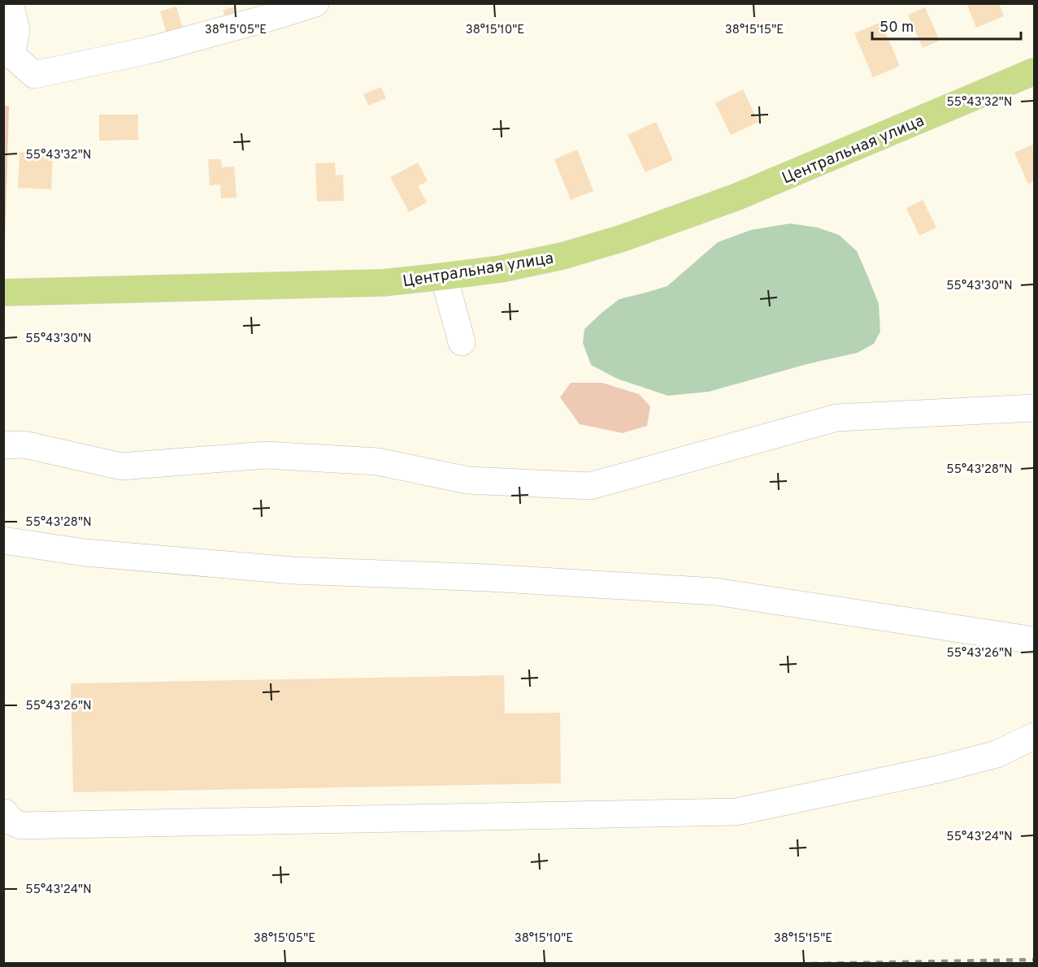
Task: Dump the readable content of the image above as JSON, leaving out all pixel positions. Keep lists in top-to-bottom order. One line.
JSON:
{"streets":{"main road":["Центральная улица"]},"scale_bar":"50 m","coordinates":["38°15'05\"E","38°15'10\"E","38°15'15\"E","55°43'32\"N","55°43'30\"N","55°43'28\"N","55°43'26\"N","55°43'24\"N"]}
